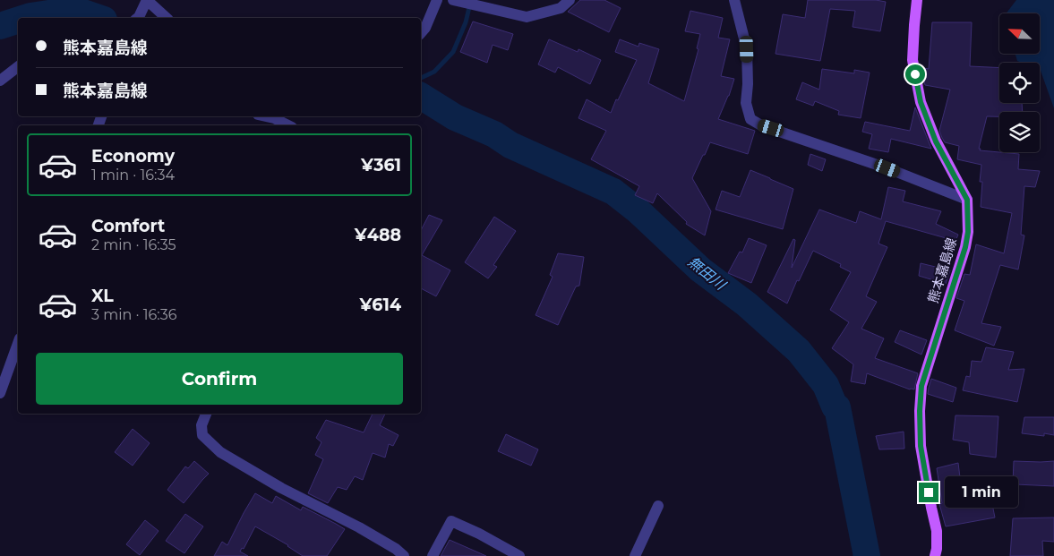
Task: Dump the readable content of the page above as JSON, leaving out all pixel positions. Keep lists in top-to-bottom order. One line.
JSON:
{"streets":{"main road":["熊本嘉島線"]},"water":["無田川"],"north":"top left","page":{"banner":["熊本嘉島線","熊本嘉島線"],"list":[{"name":"Economy","note":"1 min · 16:34","value":"¥361"},{"name":"Comfort","note":"2 min · 16:35","value":"¥488"},{"name":"XL","note":"3 min · 16:36","value":"¥614"}],"buttons":"Confirm","bubble":"1 min"}}
